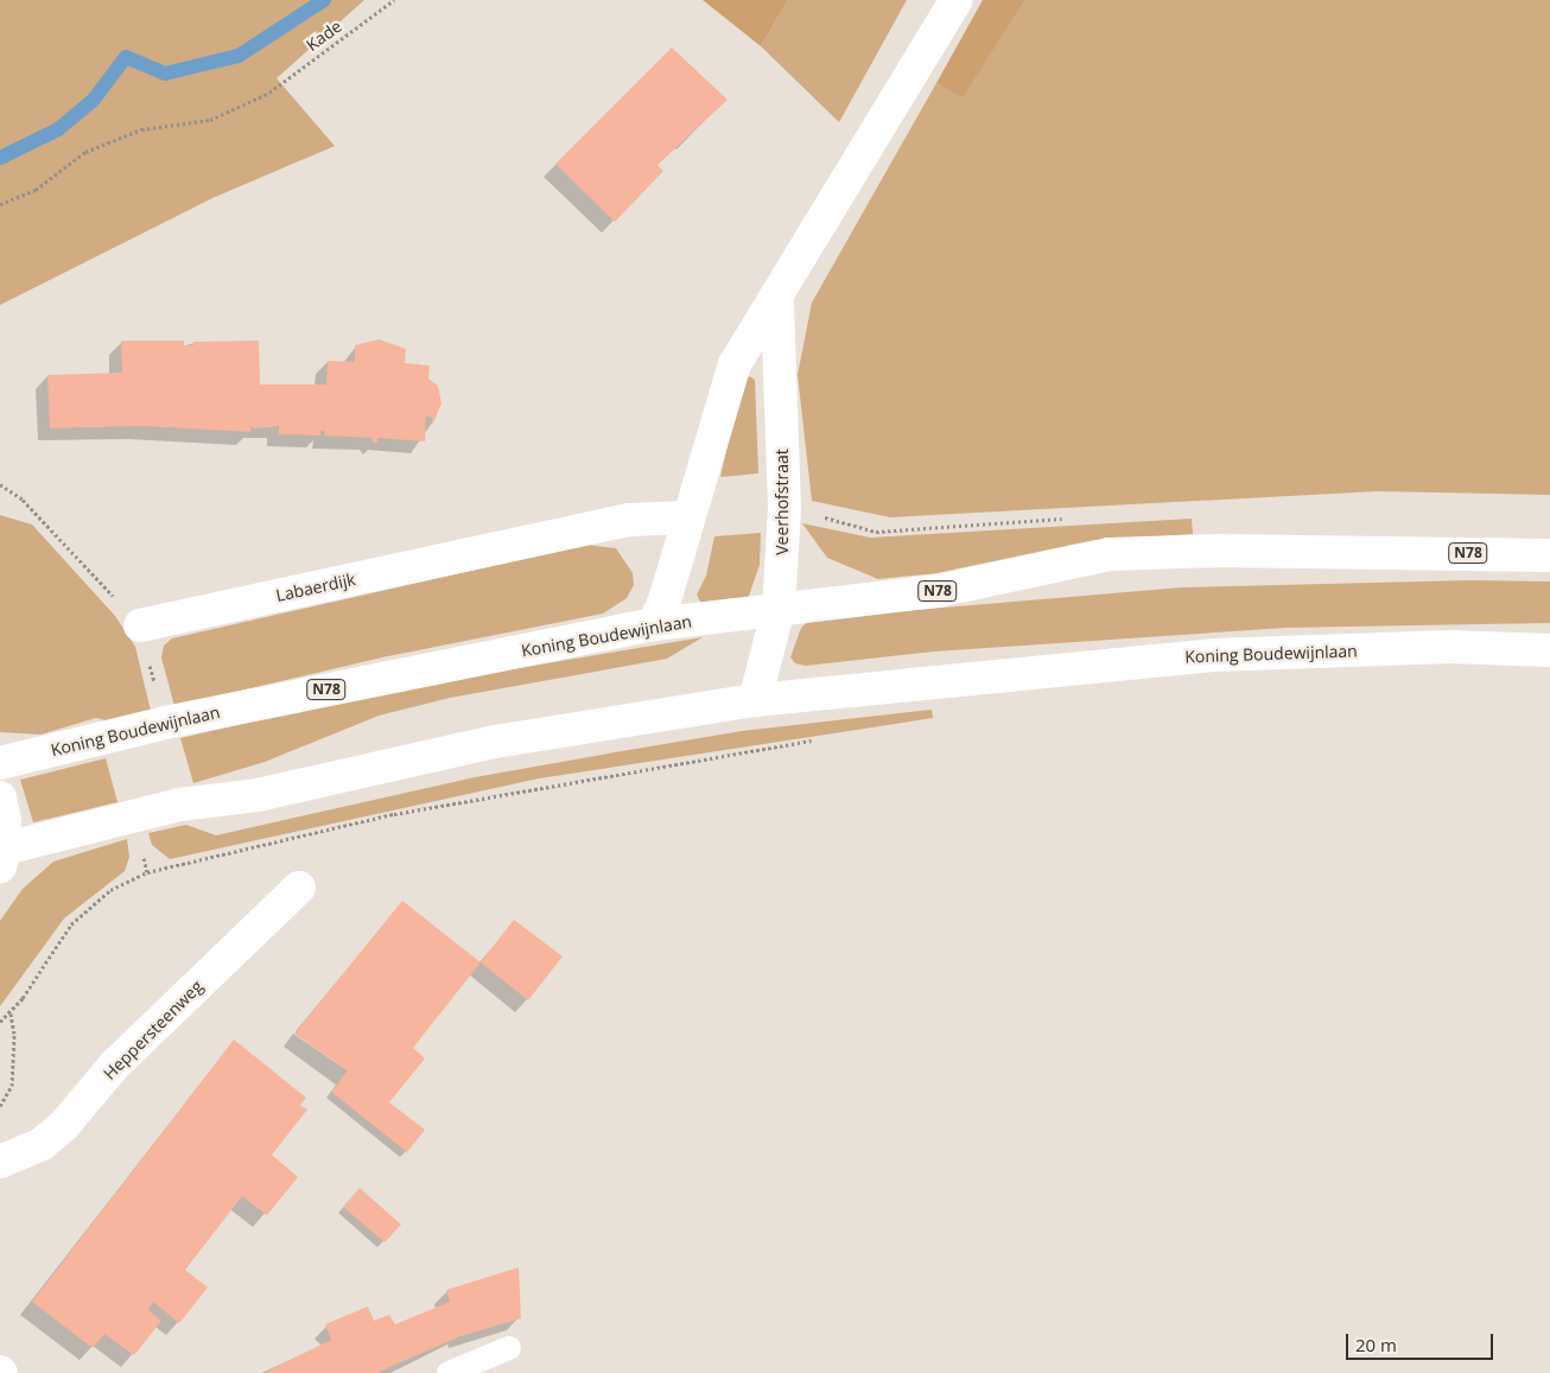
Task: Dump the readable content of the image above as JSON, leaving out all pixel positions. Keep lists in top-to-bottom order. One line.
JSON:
{"streets":{"main road":["Veerhofstraat","N78","Labaerdijk","Koning Boudewijnlaan","Heppersteenweg"],"path":["Kade"]},"crossings":[["Veerhofstraat","Koning Boudewijnlaan"]],"scale_bar":"20 m"}
